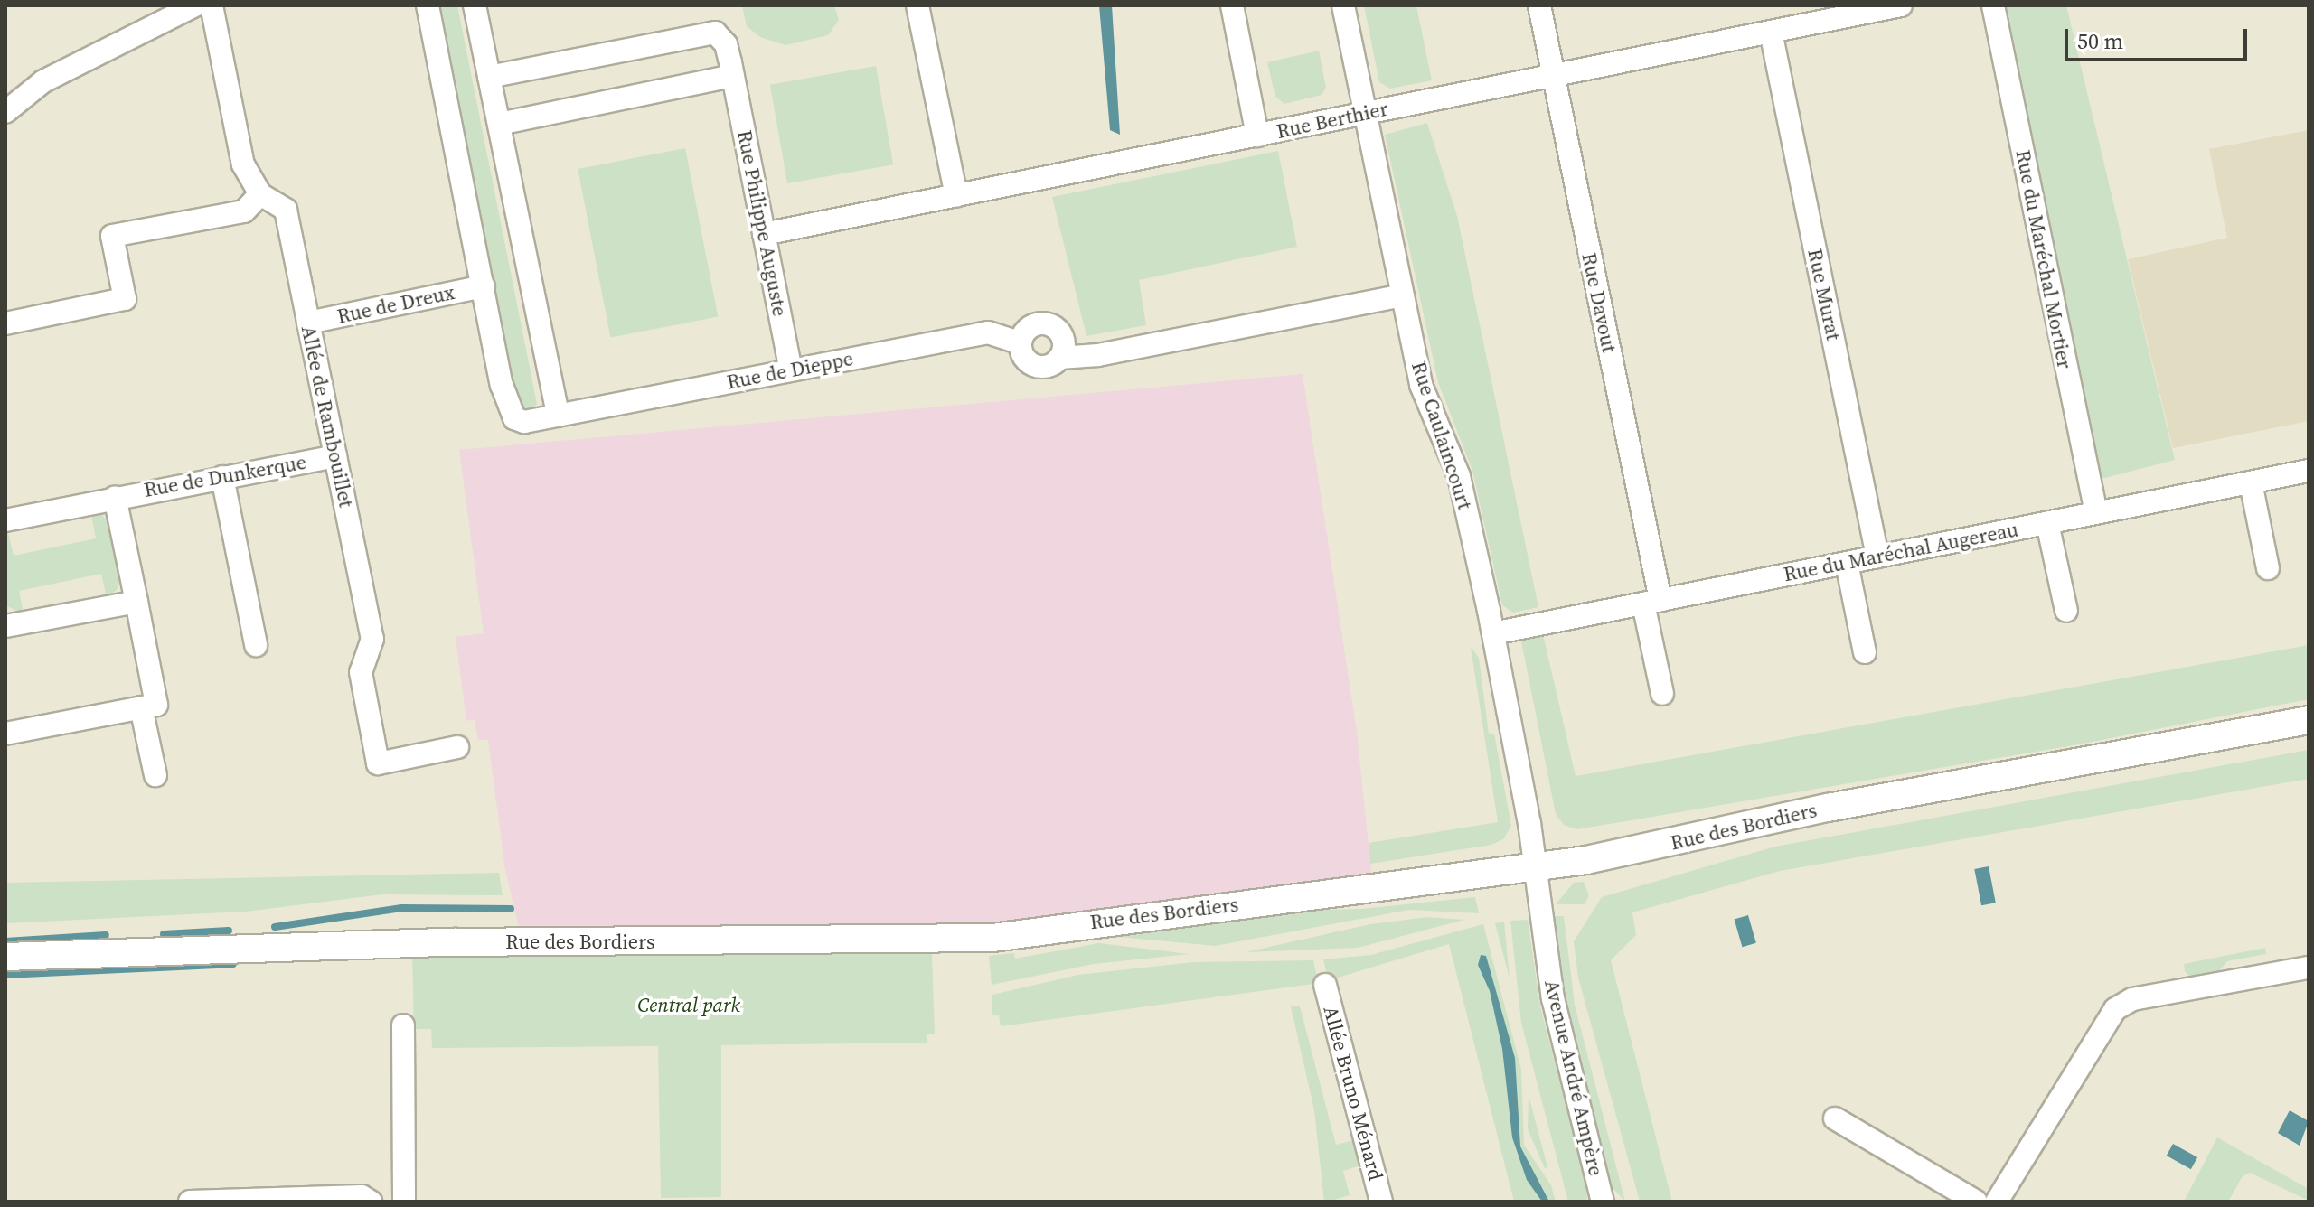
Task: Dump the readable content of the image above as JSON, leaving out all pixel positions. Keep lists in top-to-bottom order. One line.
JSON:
{"streets":{"street":["Rue Berthier","Rue Philippe Auguste","Rue du Maréchal Mortier","Rue Murat","Rue Davout","Rue de Dreux","Rue de Dieppe","Allée de Rambouillet","Rue Caulaincourt","Rue de Dunkerque","Rue du Maréchal Augereau","Rue des Bordiers","Avenue André Ampère","Allée Bruno Ménard"]},"crossings":[["Rue Berthier","Rue Philippe Auguste"],["Rue Berthier","Rue Murat"],["Rue Berthier","Rue Davout"],["Rue Berthier","Rue Caulaincourt"],["Rue Philippe Auguste","Rue de Dieppe"],["Rue du Maréchal Mortier","Rue du Maréchal Augereau"],["Rue Murat","Rue du Maréchal Augereau"],["Rue Davout","Rue du Maréchal Augereau"],["Rue de Dreux","Rue de Dieppe"],["Rue de Dreux","Allée de Rambouillet"],["Rue de Dieppe","Rue Caulaincourt"],["Allée de Rambouillet","Rue de Dunkerque"],["Rue Caulaincourt","Rue du Maréchal Augereau"],["Rue Caulaincourt","Rue des Bordiers"],["Rue Caulaincourt","Avenue André Ampère"],["Rue des Bordiers","Avenue André Ampère"]],"parks":["Central park"],"scale_bar":"50 m"}
